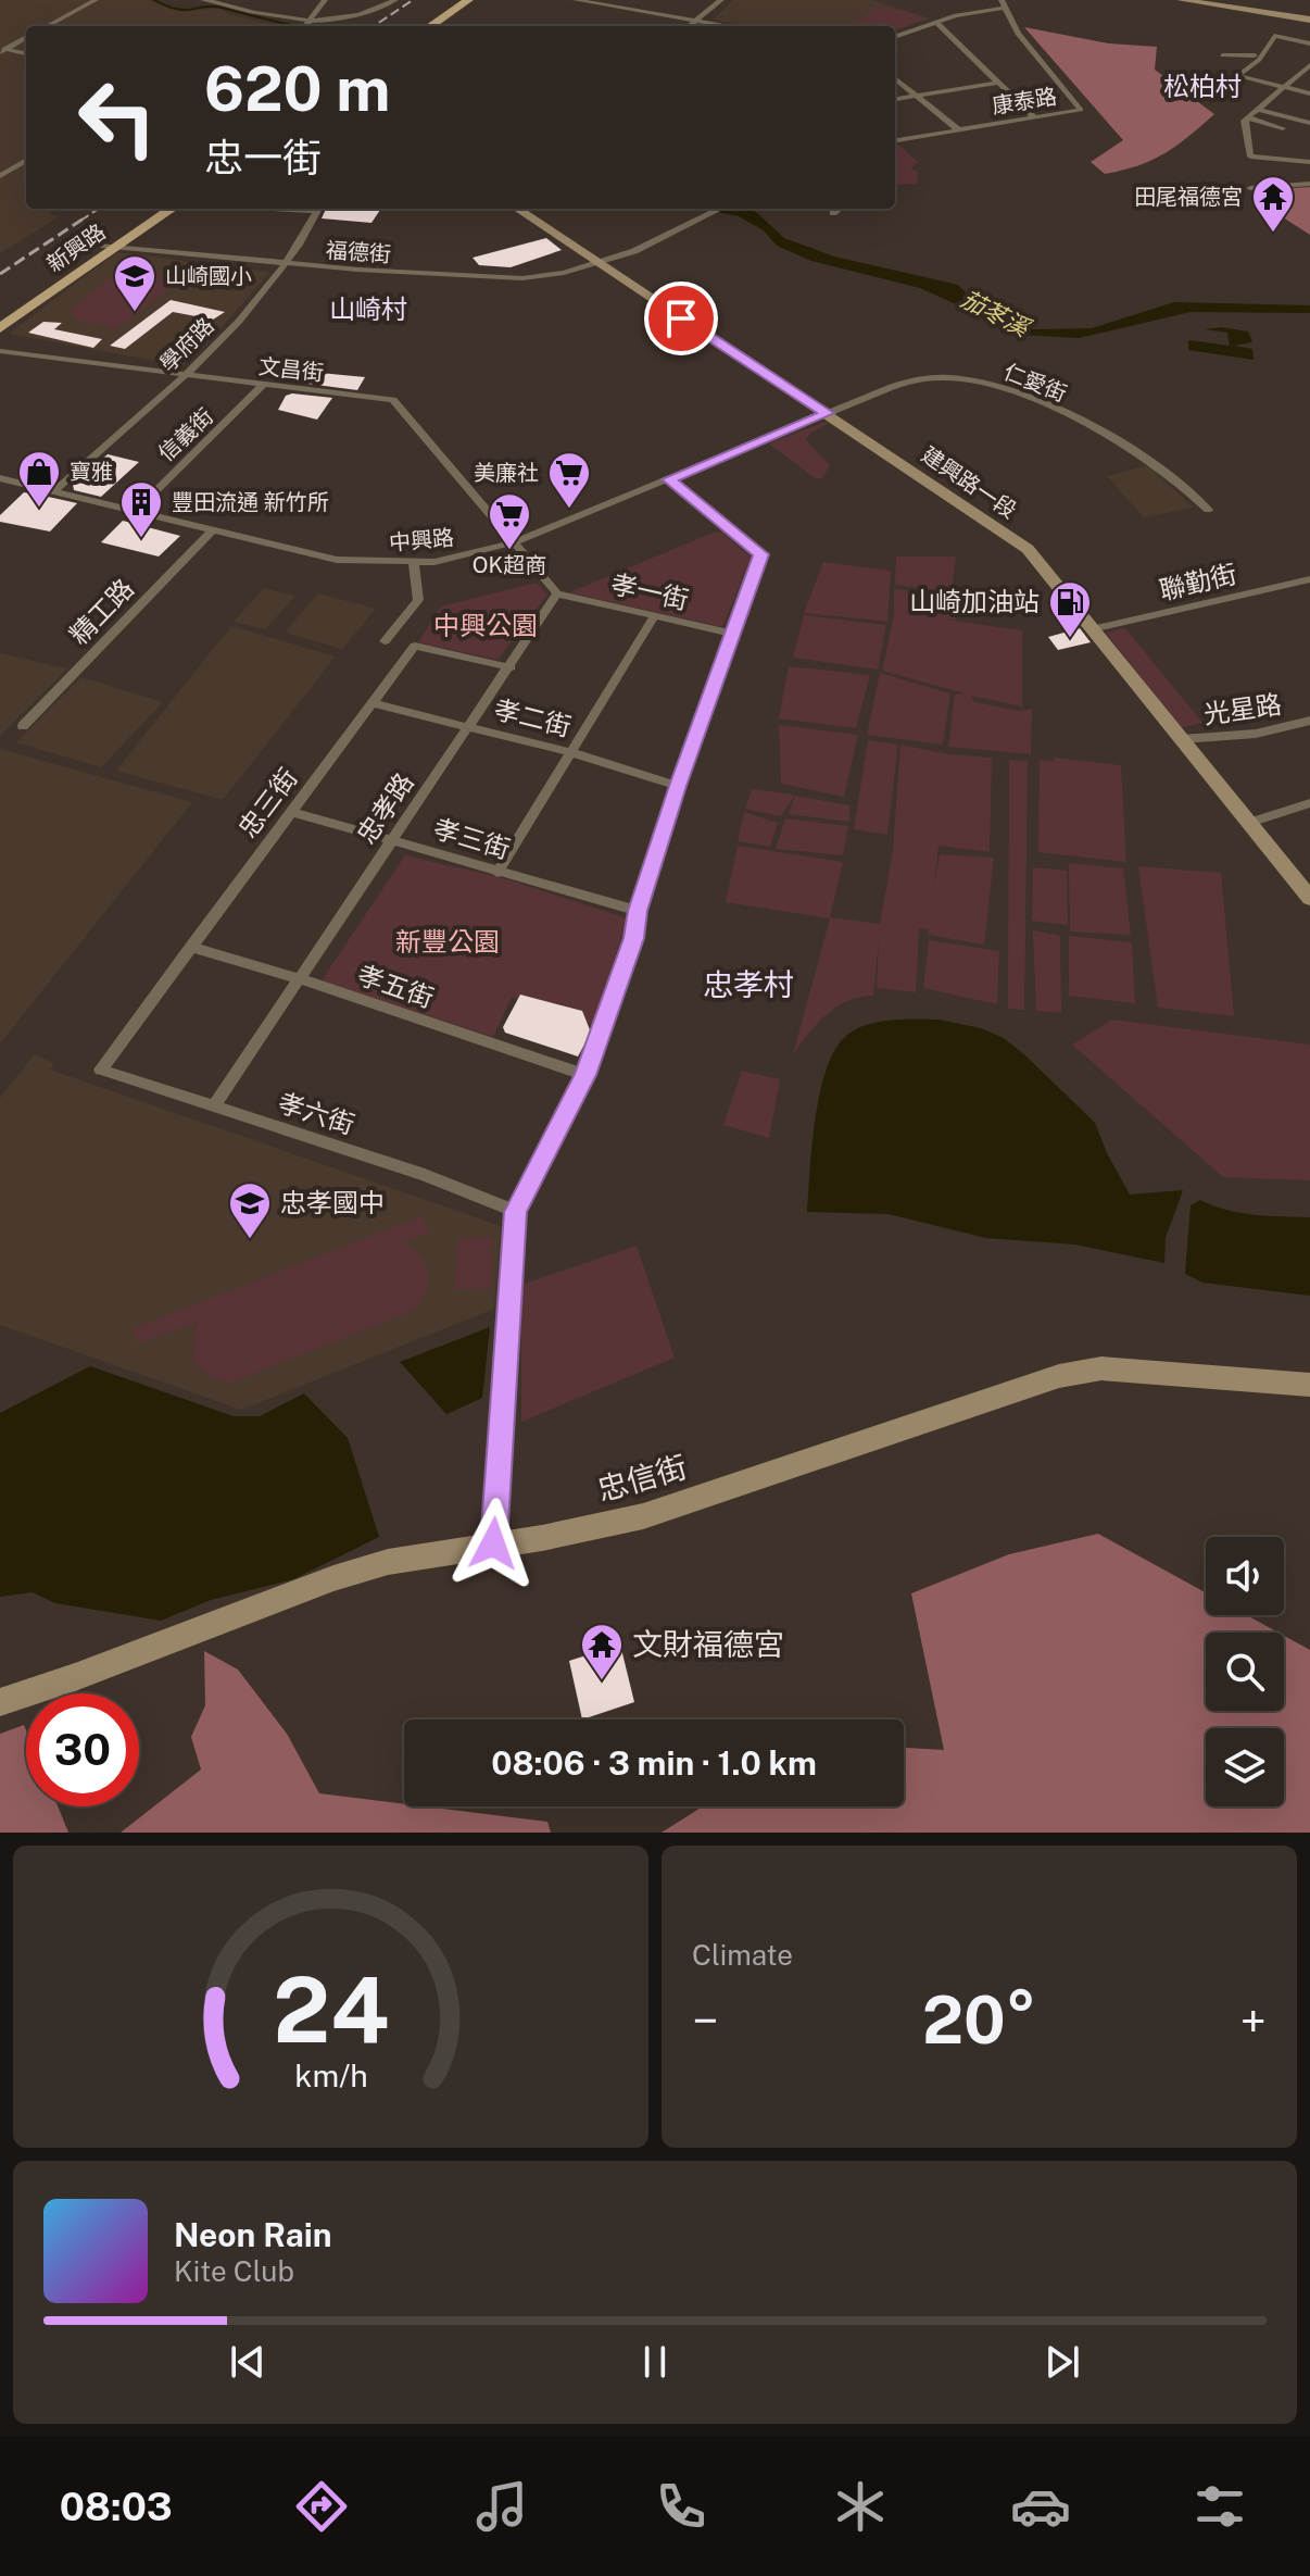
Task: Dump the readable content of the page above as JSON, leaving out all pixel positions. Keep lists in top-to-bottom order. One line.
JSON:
{"streets":{"main road":["新興路"],"street":["康泰路","福德街","學府路","文昌街","仁愛街","信義街","建興路一段","中興路","聯勤街","孝一街","精工路","光星路","孝二街","忠三街","忠孝路","孝三街","孝五街","孝六街","忠信街"]},"crossings":[["新興路","福德街"],["福德街","學府路"],["福德街","建興路一段"],["學府路","文昌街"],["學府路","中興路"],["文昌街","信義街"],["文昌街","中興路"],["仁愛街","建興路一段"],["仁愛街","中興路"],["信義街","中興路"],["建興路一段","中興路"],["建興路一段","聯勤街"],["建興路一段","光星路"],["中興路","精工路"],["孝一街","忠孝路"],["孝二街","忠三街"],["孝二街","忠孝路"],["忠三街","忠孝路"],["忠三街","孝三街"],["忠三街","孝五街"],["忠三街","孝六街"],["忠孝路","孝三街"],["忠孝路","孝五街"],["忠孝路","孝六街"]],"districts":["松柏村","山崎村","忠孝村"],"water":["茄苳溪"],"parks":["中興公園","新豐公園"],"places":{"temple":["田尾福德宮","文財福德宮"],"school or university":["山崎國小","忠孝國中"],"shop":["寶雅"],"supermarket":["美廉社","OK超商"],"building":["豐田流通 新竹所"],"fuel station":["山崎加油站"]},"page":{"turn":["620 m","忠一街"],"limit":"30","trip":"08:06 · 3 min · 1.0 km","tile":"Climate","heat":["−","20°","+"],"song":["Neon Rain","Kite Club"],"tabs":"08:03","gauge":["24","km/h"]}}
